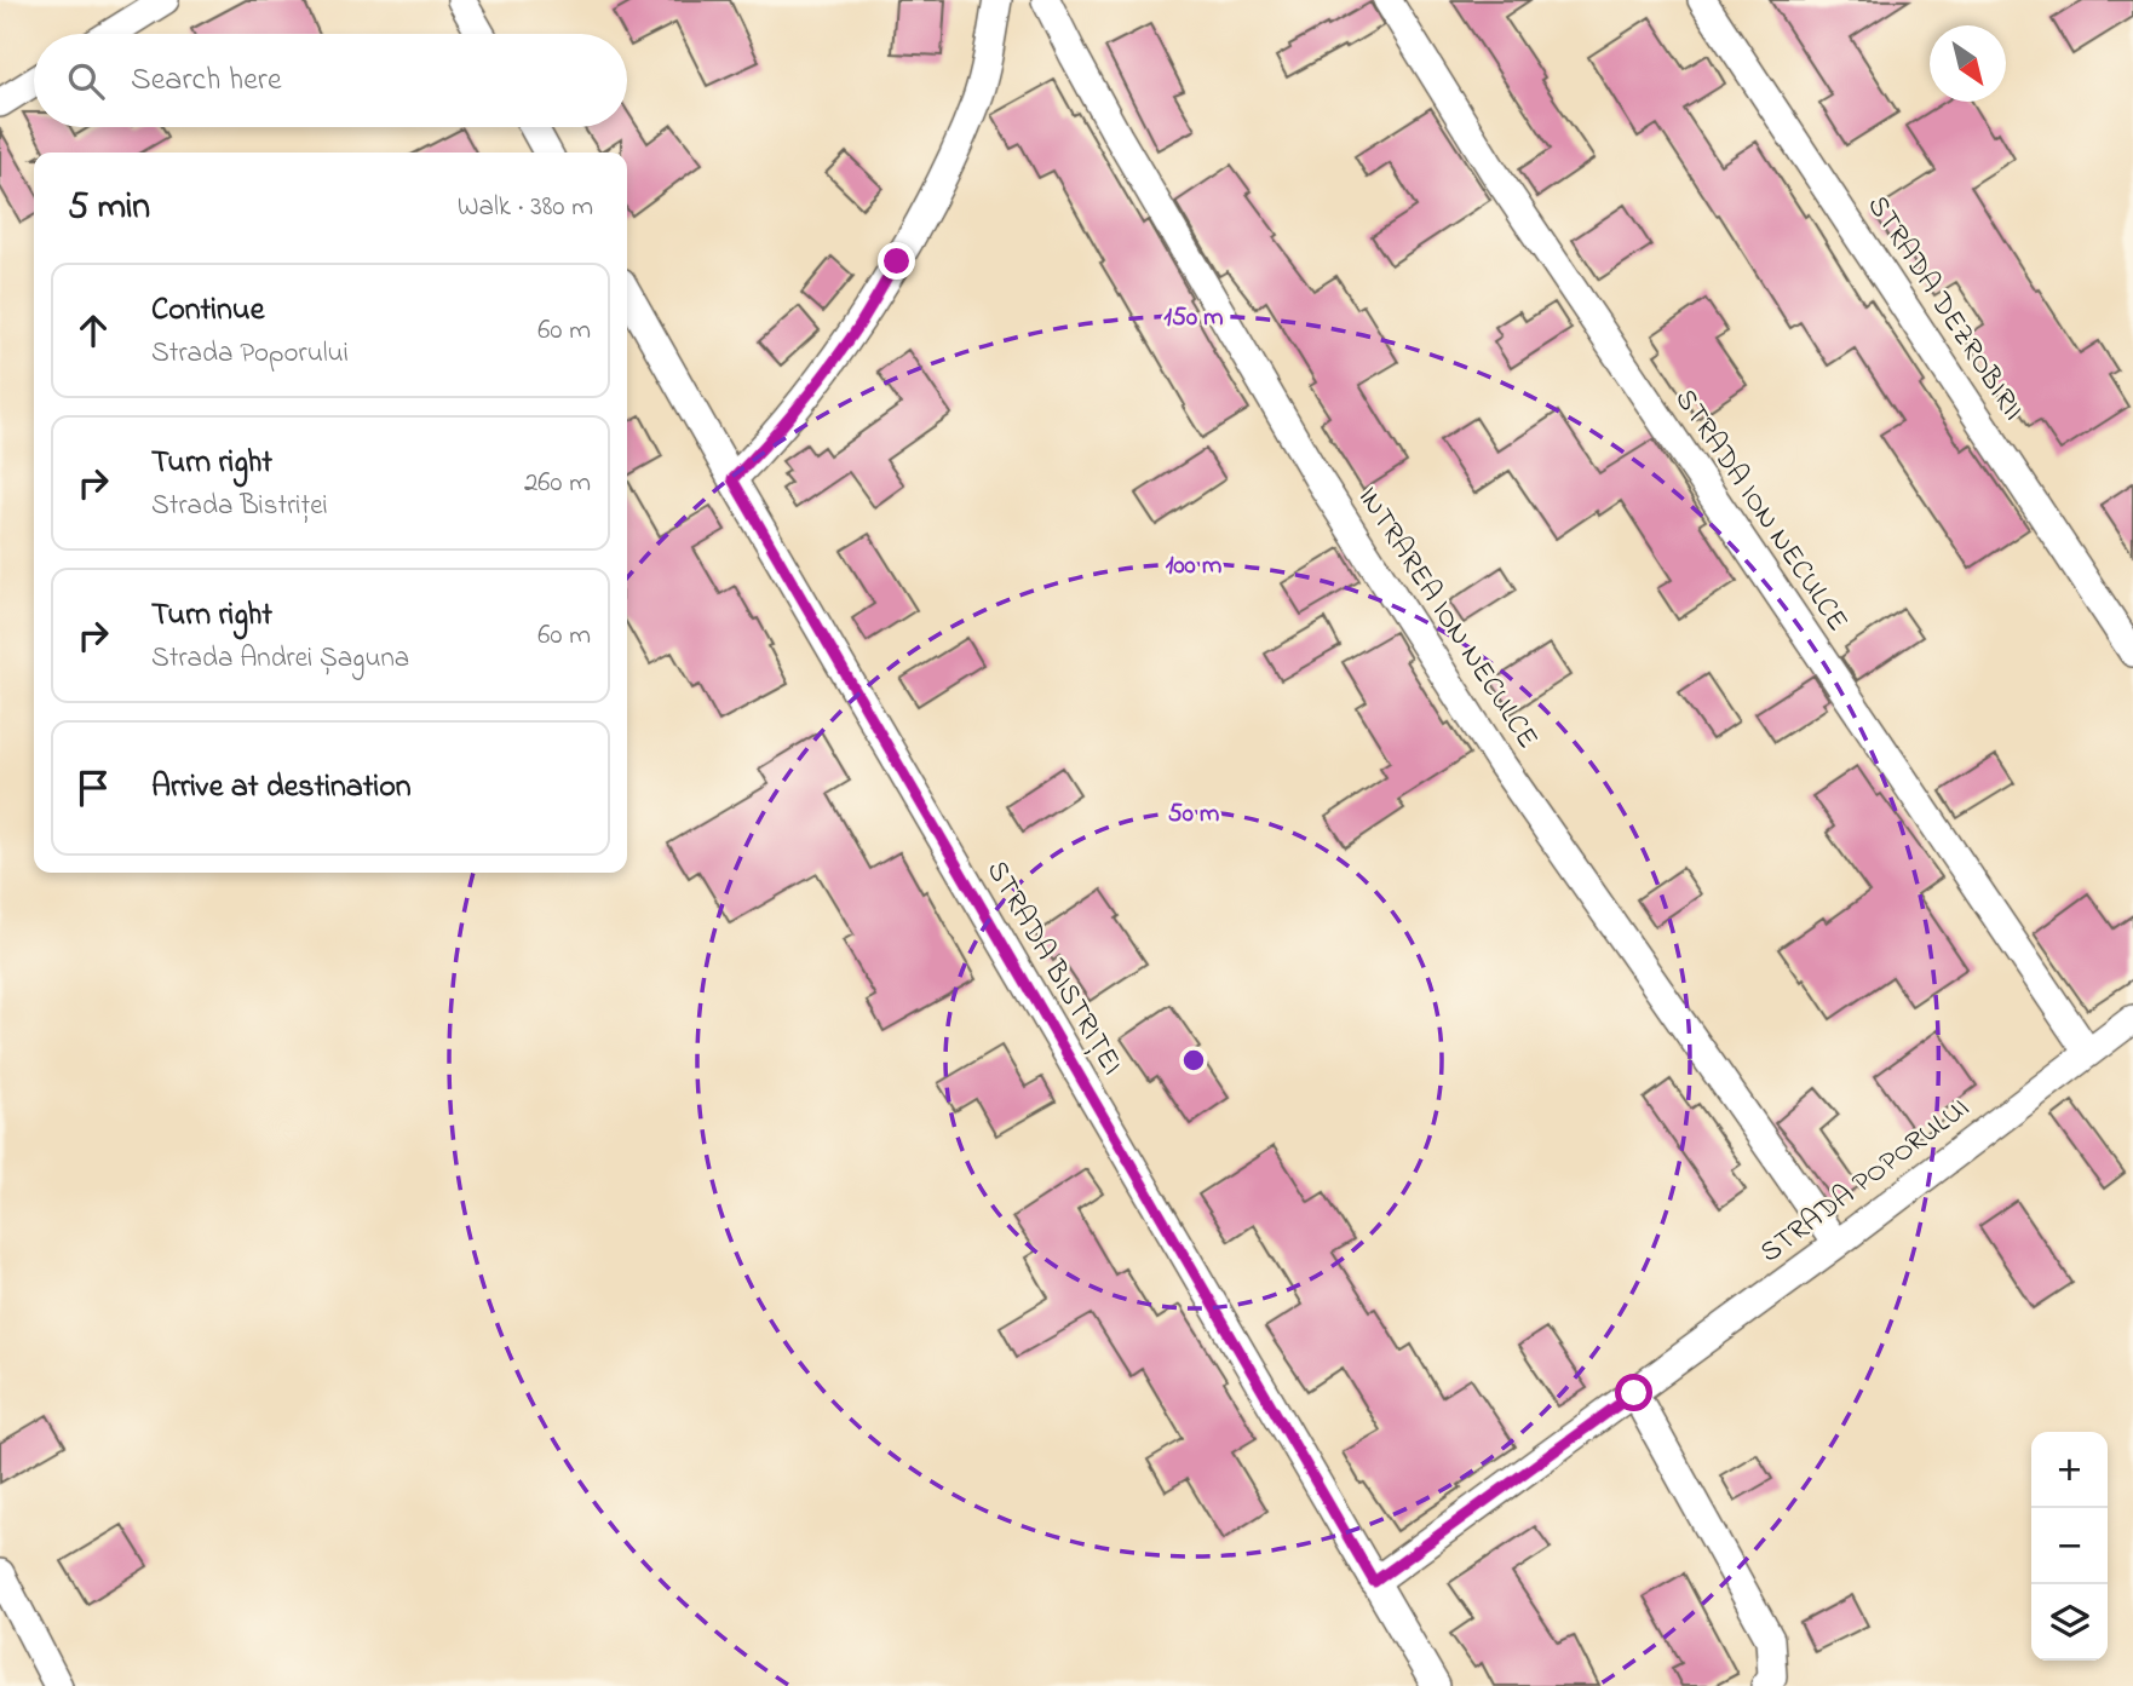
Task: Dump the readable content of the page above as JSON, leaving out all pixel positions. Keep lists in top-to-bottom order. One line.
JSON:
{"streets":{"street":["STRADA DEZROBIRII","STRADA ION NECULCE","INTRAREA ION NECULCE","STRADA BISTRIȚEI","STRADA POPORULUI"]},"crossings":[["STRADA ION NECULCE","STRADA POPORULUI"],["INTRAREA ION NECULCE","STRADA POPORULUI"],["STRADA BISTRIȚEI","STRADA POPORULUI"]],"north":"bottom right","page":{"search":"Search here","heading":["5 min","Walk · 380 m"],"list":[["Continue","Strada Poporului","60 m"],["Turn right","Strada Bistriței","260 m"],["Turn right","Strada Andrei Șaguna","60 m"],"Arrive at destination"],"map_buttons":["+","−"]},"rings":["150 m","100 m","50 m"]}
